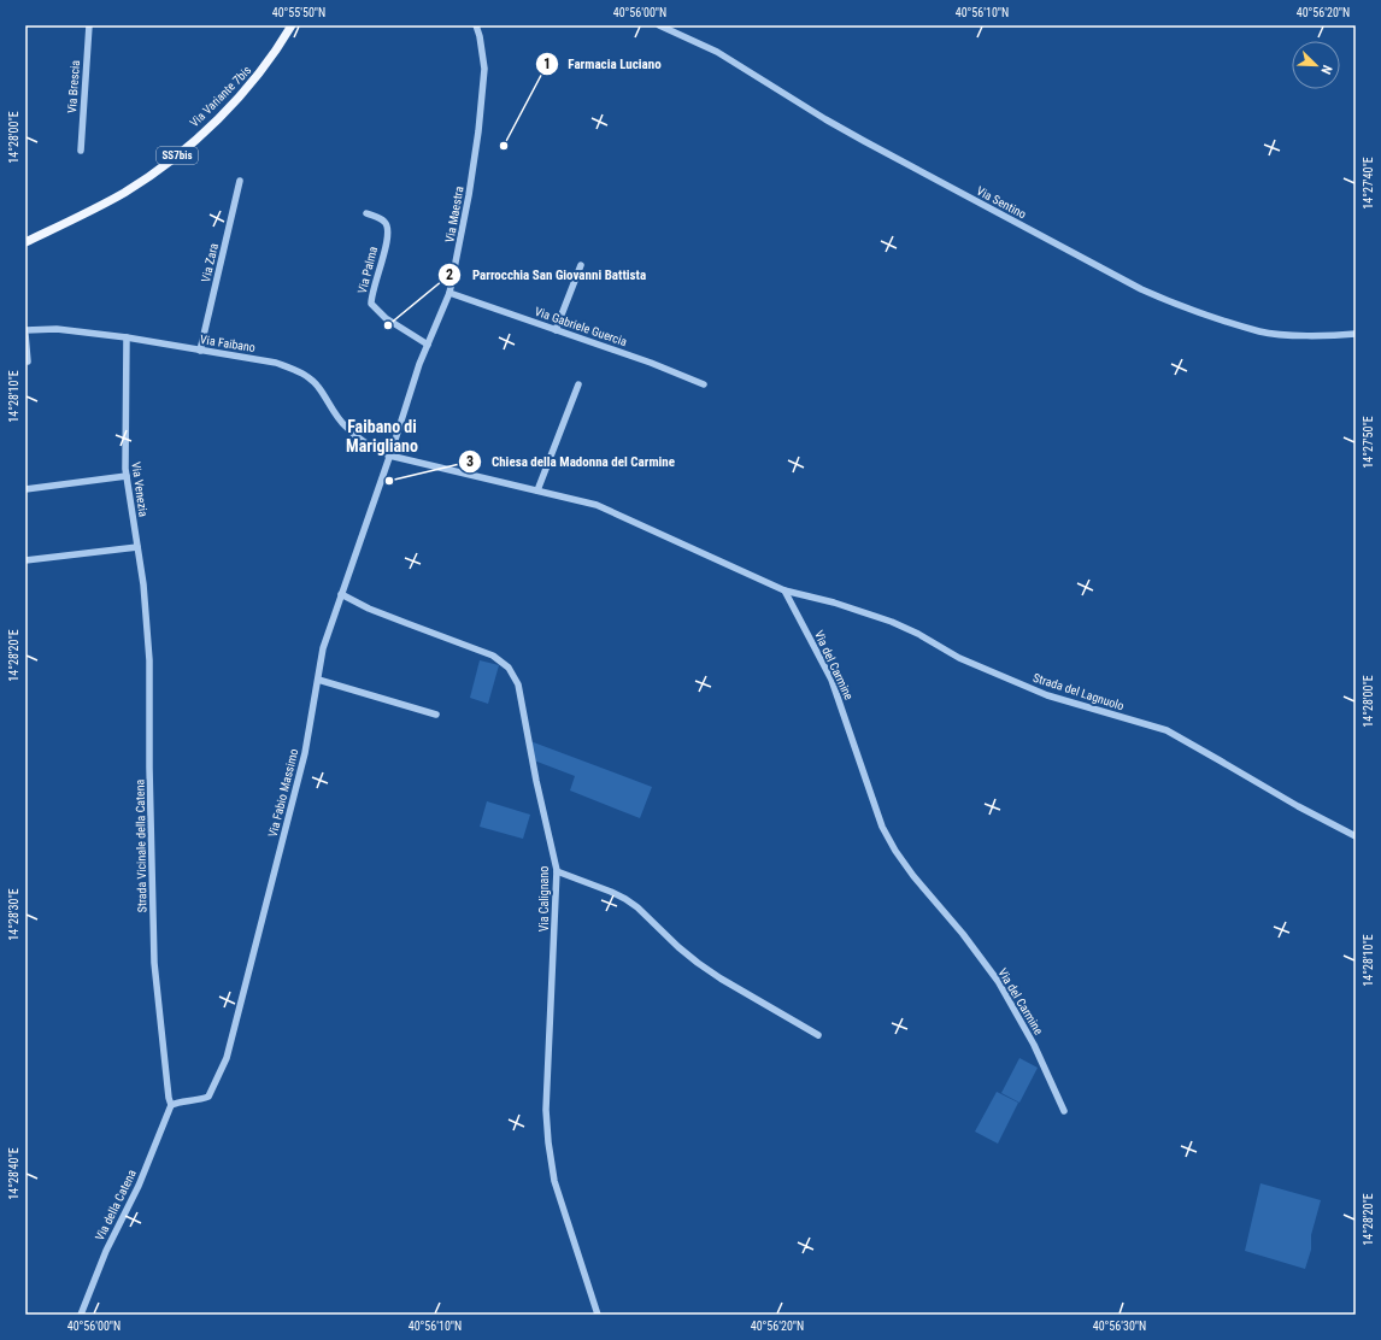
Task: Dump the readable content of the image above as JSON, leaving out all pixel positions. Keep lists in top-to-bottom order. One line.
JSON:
{"streets":{"main road":["Via Variante 7bis","SS7bis"],"street":["Via Brescia","Via Sentino","Via Maestra","Via Zara","Via Palma","Via Gabriele Guercia","Via Faibano","Via Venezia","Via del Carmine","Strada del Lagnuolo","Via Fabio Massimo","Strada Vicinale della Catena","Via Calignano","Via della Catena"]},"crossings":[["Via Maestra","Via Palma"],["Via Maestra","Via Gabriele Guercia"],["Via Maestra","Via Faibano"],["Via Maestra","Via Fabio Massimo"],["Via Zara","Via Faibano"],["Via Faibano","Via Venezia"],["Via Faibano","Via Fabio Massimo"],["Via Venezia","Strada Vicinale della Catena"],["Via del Carmine","Strada del Lagnuolo"],["Via Fabio Massimo","Strada Vicinale della Catena"],["Via Fabio Massimo","Via Calignano"],["Via Fabio Massimo","Via della Catena"],["Strada Vicinale della Catena","Via della Catena"]],"districts":["Faibano di Marigliano"],"places":["Farmacia Luciano","Parrocchia San Giovanni Battista","Chiesa della Madonna del Carmine"],"north":"bottom right","coordinates":["40°55'50\"N","40°56'00\"N","40°56'10\"N","40°56'20\"N","14°28'00\"E","14°27'40\"E","14°28'10\"E","14°27'50\"E","14°28'20\"E","14°28'30\"E","14°28'40\"E","40°56'30\"N"]}
